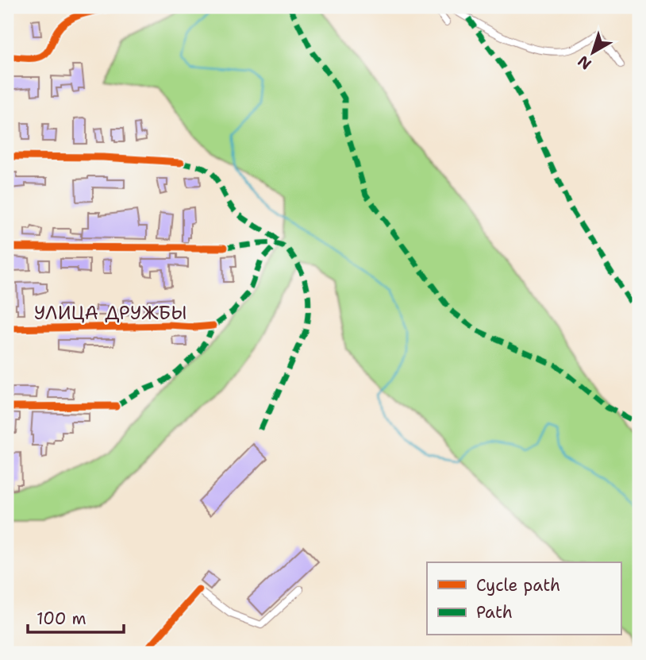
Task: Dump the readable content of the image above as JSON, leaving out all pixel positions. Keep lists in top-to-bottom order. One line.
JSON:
{"streets":{"street":["УЛИЦА ДРУЖБЫ"]},"legend":["Cycle path","Path"],"scale_bar":"100 m","north":"bottom left"}
